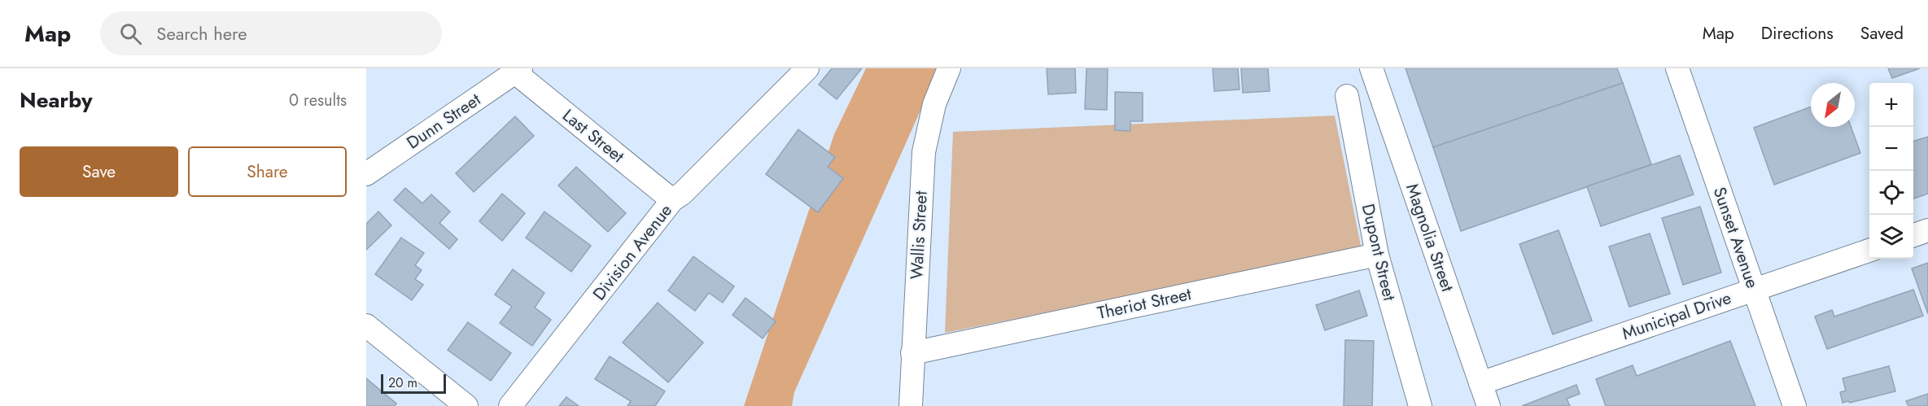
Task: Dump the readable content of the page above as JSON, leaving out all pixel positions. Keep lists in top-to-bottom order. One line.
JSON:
{"streets":{"street":["Dunn Street","Last Street","Wallis Street","Magnolia Street","Sunset Avenue","Division Avenue","Dupont Street","Theriot Street","Municipal Drive"]},"crossings":[["Dunn Street","Last Street"],["Last Street","Division Avenue"],["Wallis Street","Theriot Street"],["Magnolia Street","Municipal Drive"],["Sunset Avenue","Municipal Drive"],["Dupont Street","Theriot Street"]],"scale_bar":"20 m","north":"bottom left","page":{"header":"Map","search":"Search here","nav":["Map","Directions","Saved"],"heading":["Nearby","0 results"],"map_buttons":["+","−"],"buttons":["Save","Share"],"scale":"20 m"}}
